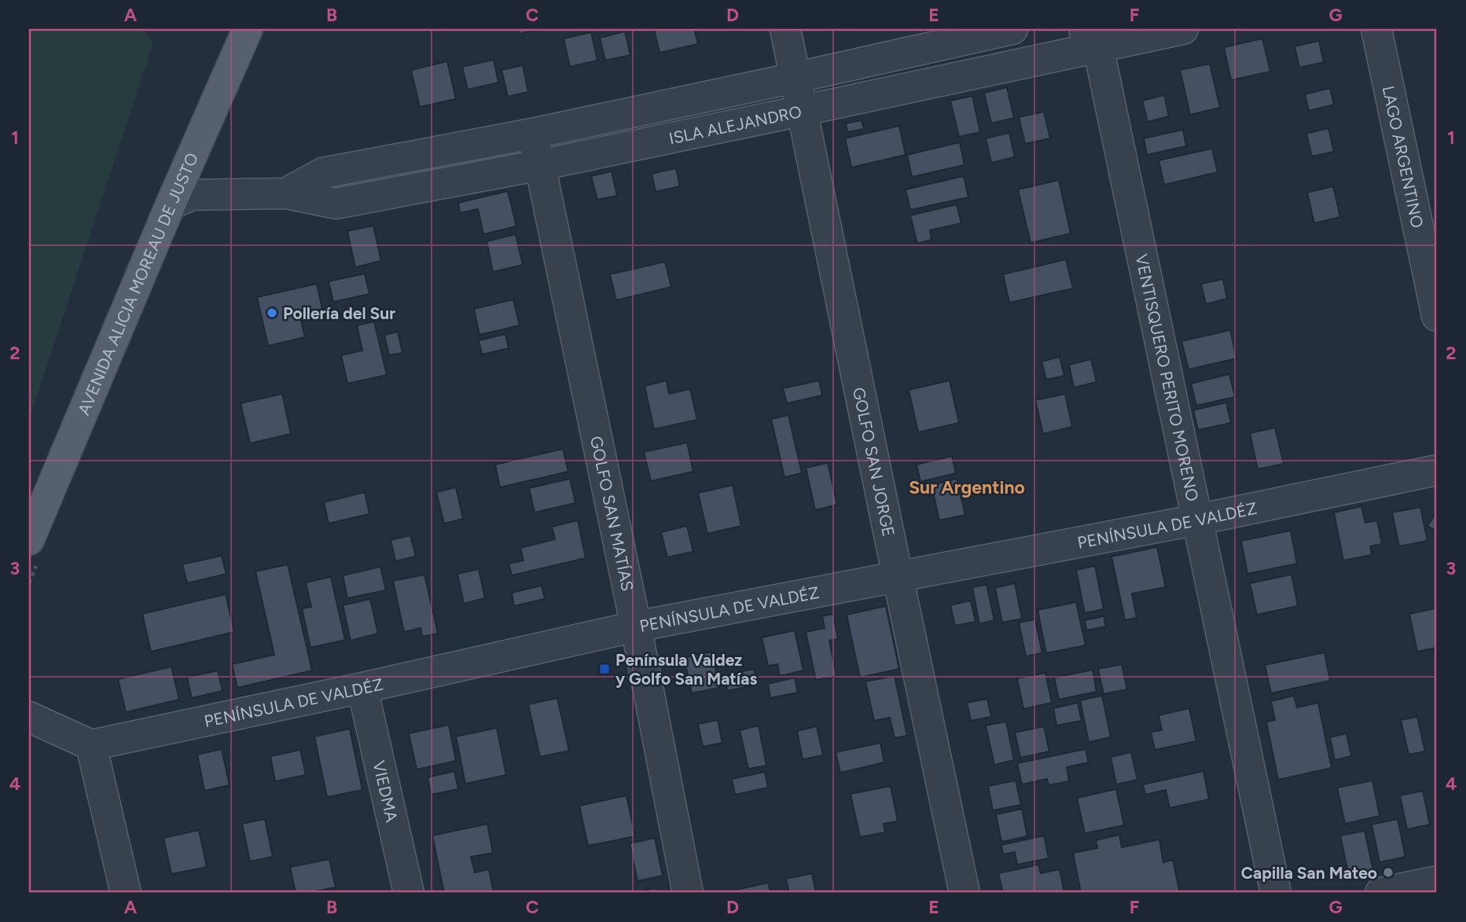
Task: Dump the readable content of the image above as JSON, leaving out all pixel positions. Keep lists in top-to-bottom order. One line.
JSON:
{"streets":{"main road":["AVENIDA ALICIA MOREAU DE JUSTO"],"street":["ISLA ALEJANDRO","LAGO ARGENTINO","VENTISQUERO PERITO MORENO","GOLFO SAN JORGE","GOLFO SAN MATÍAS","PENÍNSULA DE VALDÉZ","VIEDMA"]},"crossings":[["ISLA ALEJANDRO","AVENIDA ALICIA MOREAU DE JUSTO"],["ISLA ALEJANDRO","VENTISQUERO PERITO MORENO"],["ISLA ALEJANDRO","GOLFO SAN JORGE"],["ISLA ALEJANDRO","GOLFO SAN MATÍAS"],["VENTISQUERO PERITO MORENO","PENÍNSULA DE VALDÉZ"],["GOLFO SAN JORGE","PENÍNSULA DE VALDÉZ"],["GOLFO SAN MATÍAS","PENÍNSULA DE VALDÉZ"],["PENÍNSULA DE VALDÉZ","VIEDMA"]],"districts":["Sur Argentino"],"places":{"other":["Pollería del Sur","Capilla San Mateo"],"transit":["Península Valdez y Golfo San Matías"]},"grid":{"columns":["A","B","C","D","E","F","G"],"rows":["1","2","3","4"]}}
